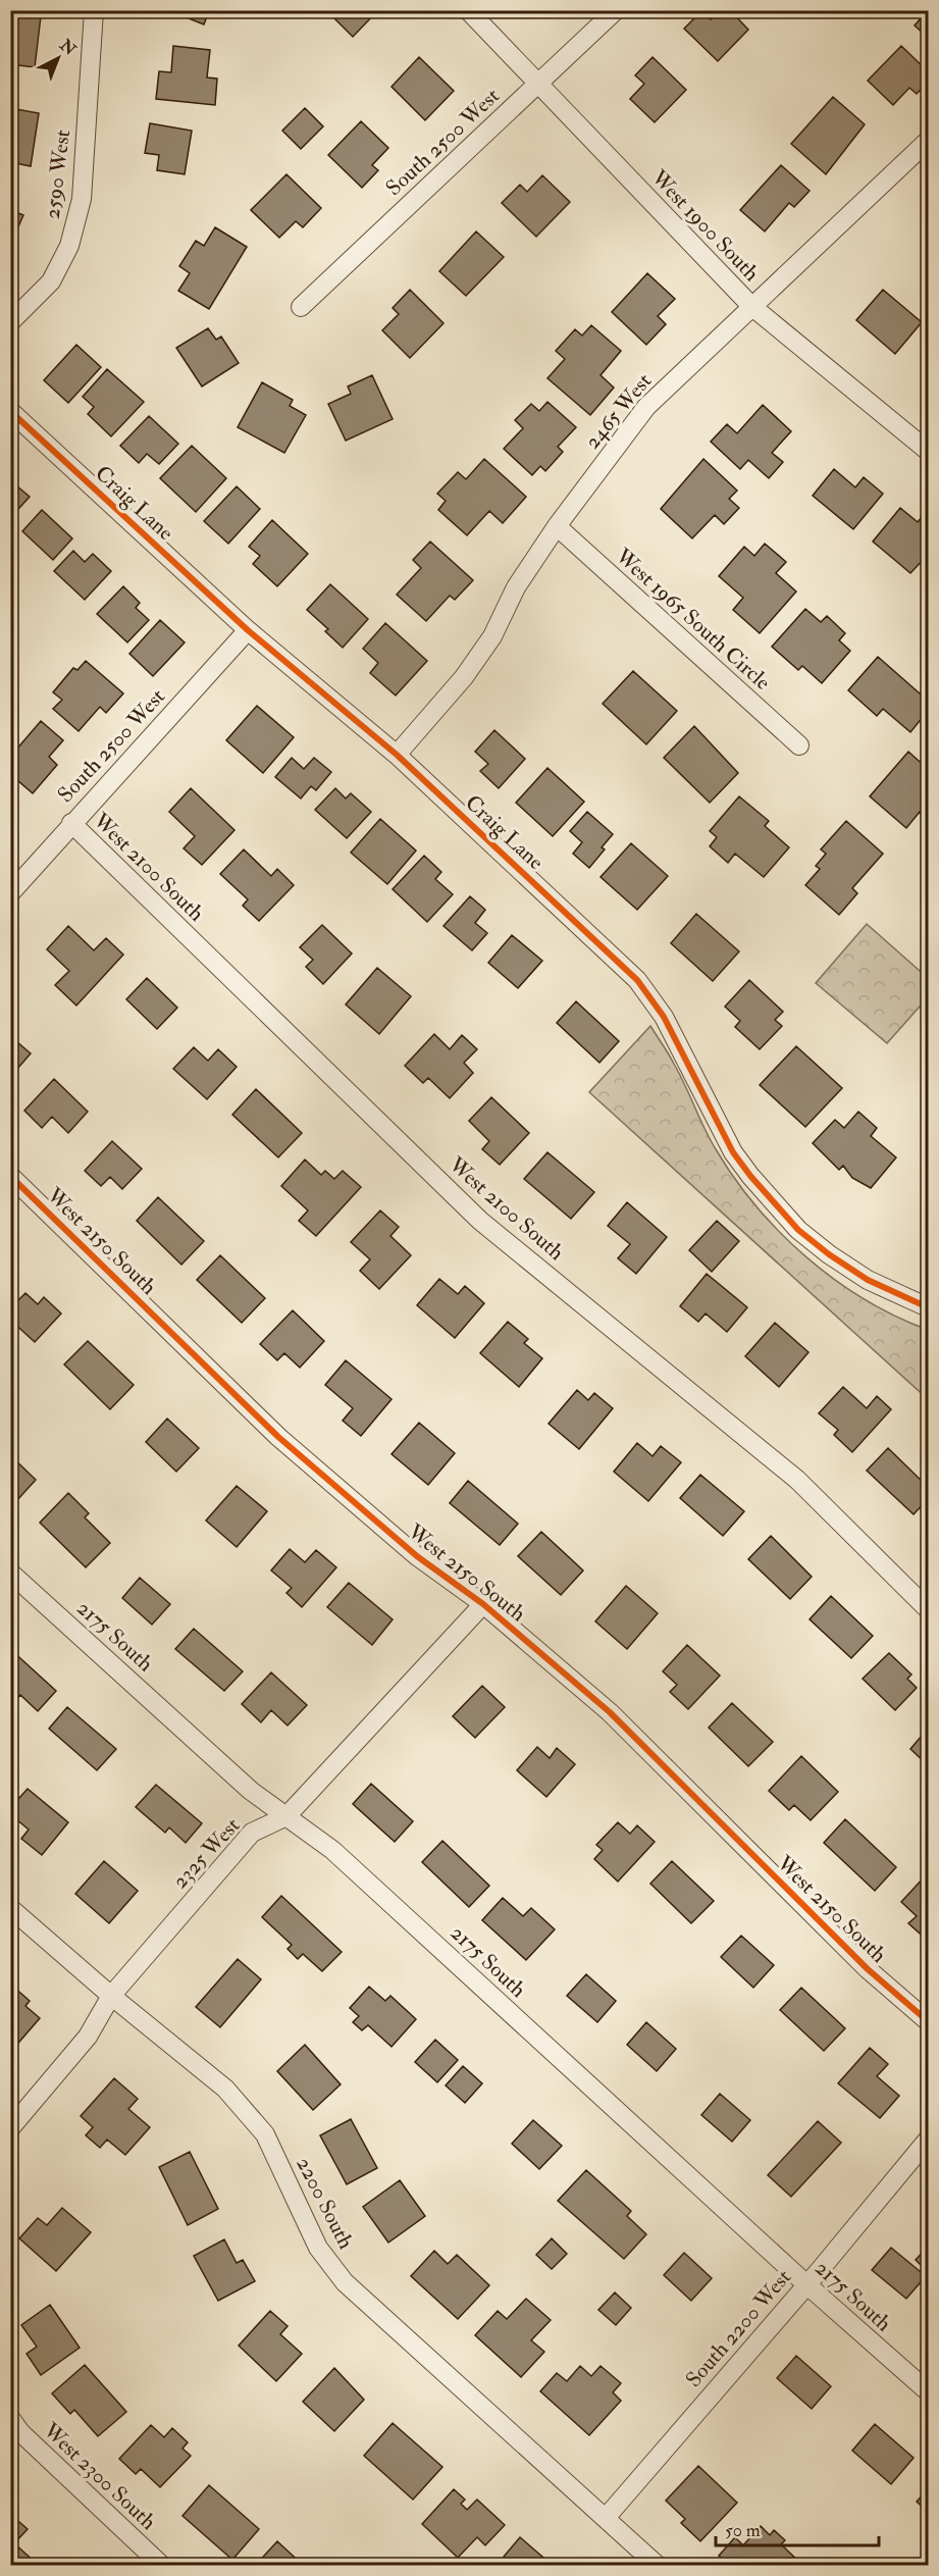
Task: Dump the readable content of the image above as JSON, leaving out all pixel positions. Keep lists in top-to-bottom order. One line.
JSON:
{"streets":{"street":["South 2500 West","2590 West","West 1900 South","2465 West","Craig Lane","West 1965 South Circle","West 2100 South","West 2150 South","2175 South","2325 West","2200 South","South 2200 West","West 2300 South"]},"crossings":[["South 2500 West","West 1900 South"],["South 2500 West","Craig Lane"],["South 2500 West","West 2100 South"],["West 1900 South","2465 West"],["2465 West","Craig Lane"],["2465 West","West 1965 South Circle"],["West 2150 South","2325 West"],["2175 South","2325 West"],["2175 South","South 2200 West"],["2325 West","2200 South"],["2200 South","South 2200 West"]],"scale_bar":"50 m","north":"top right"}
